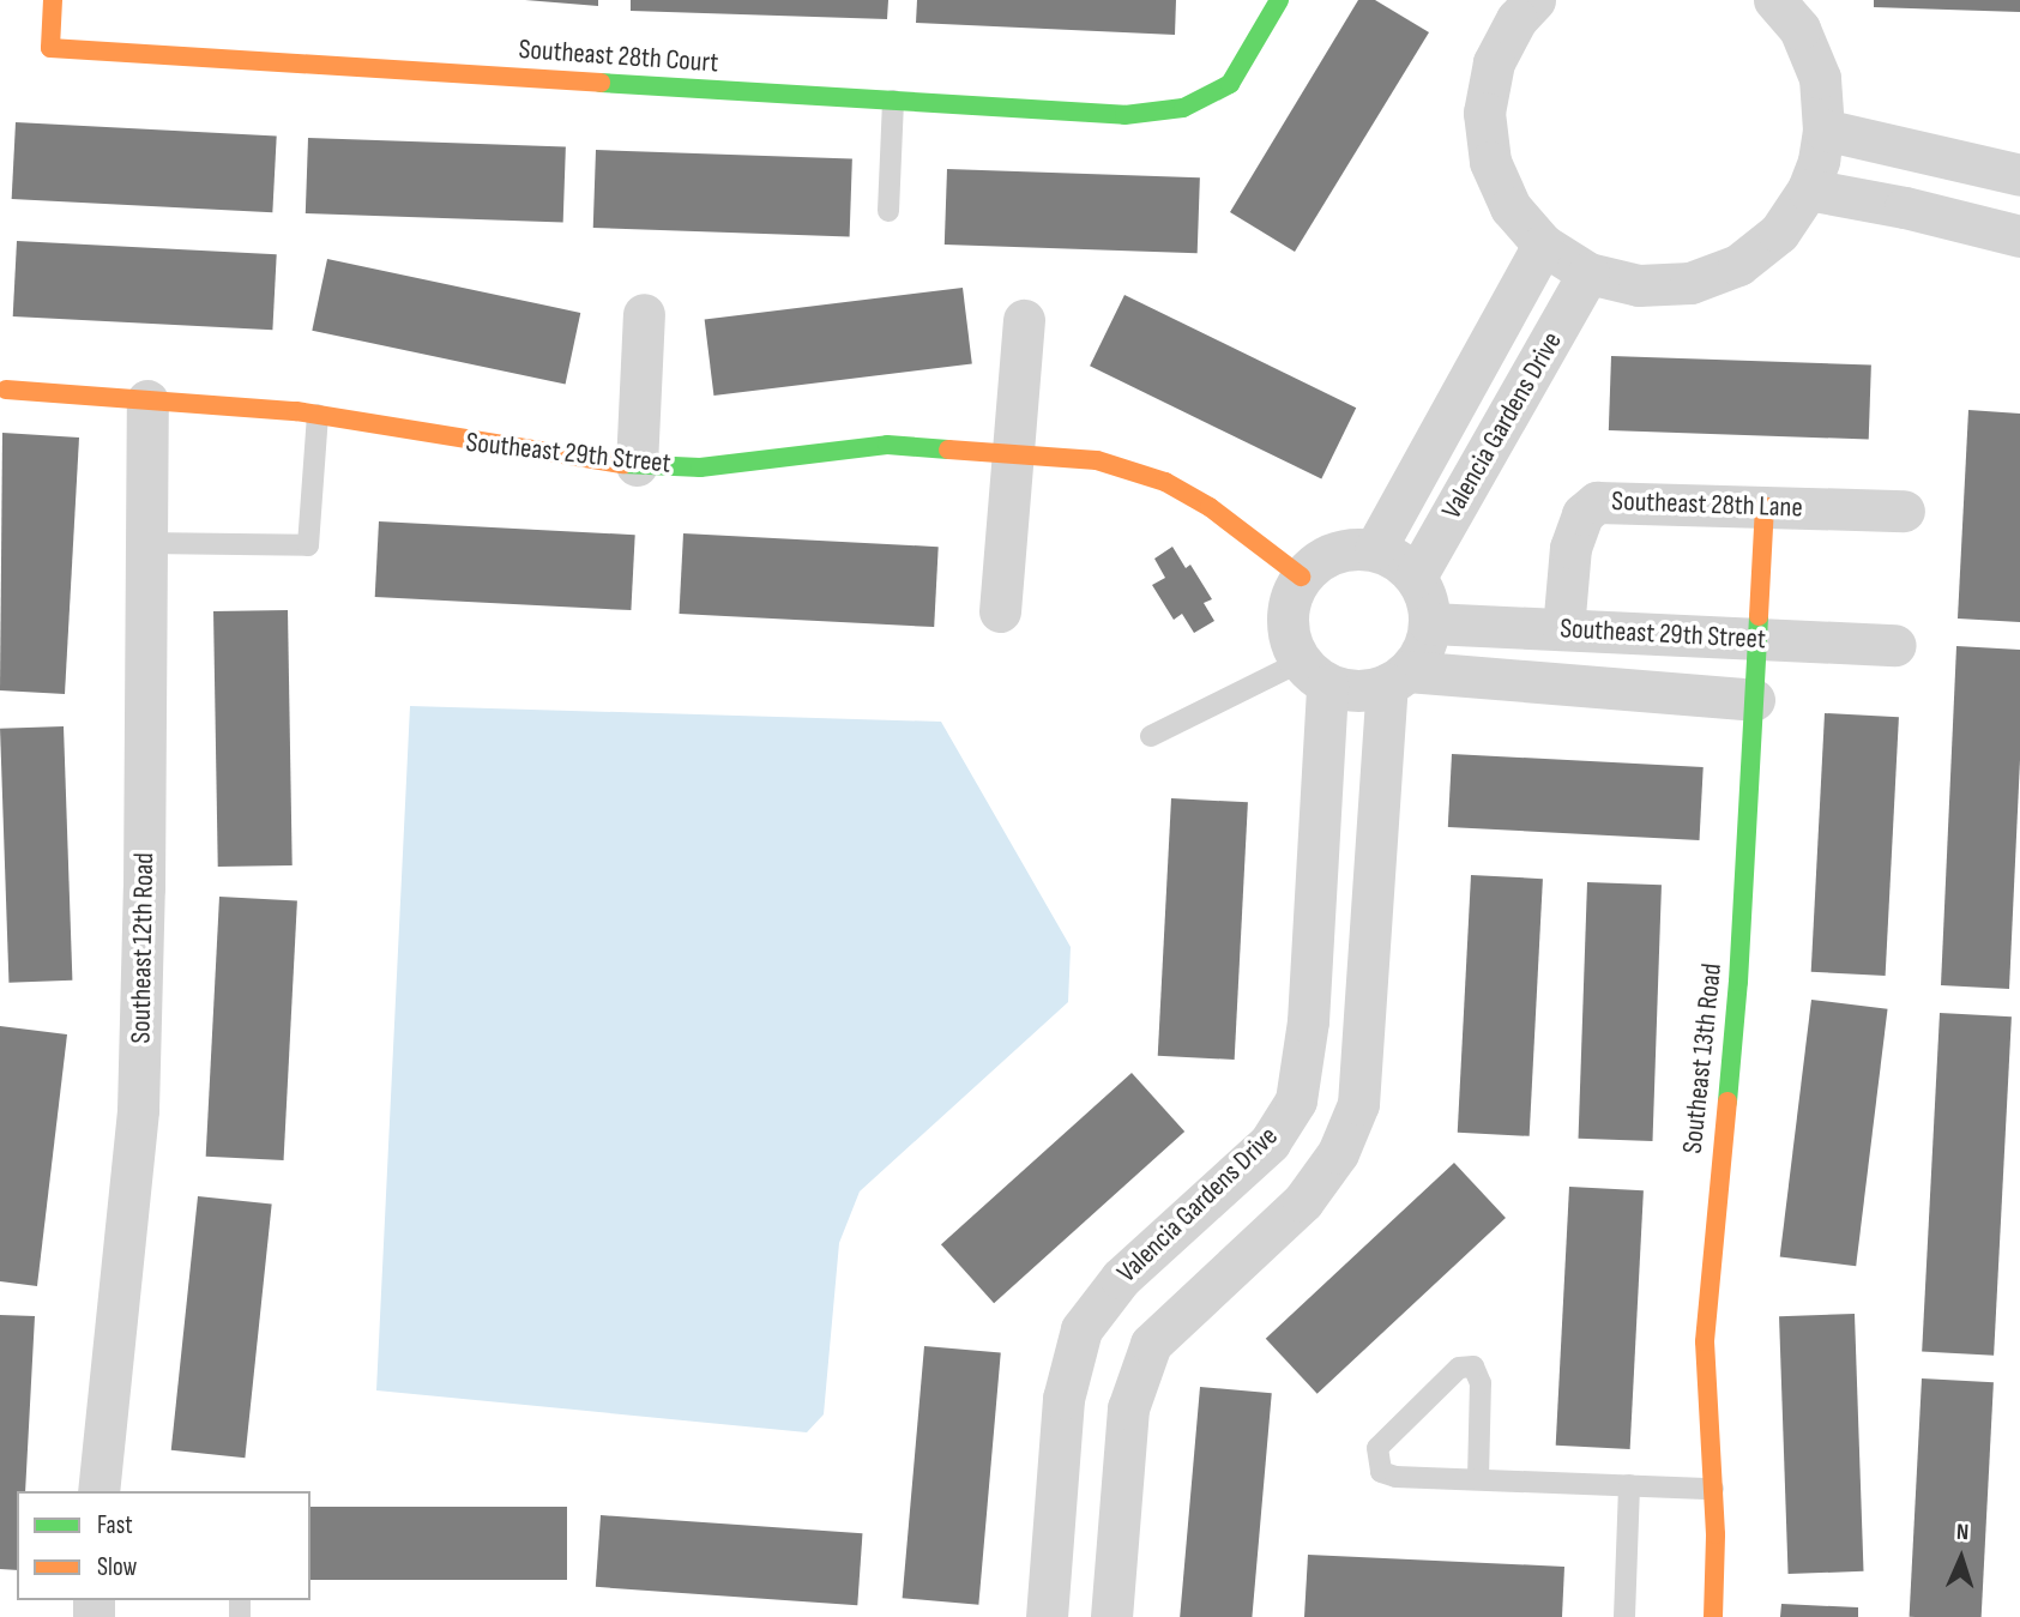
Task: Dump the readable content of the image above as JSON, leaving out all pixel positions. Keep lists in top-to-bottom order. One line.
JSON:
{"streets":{"street":["Southeast 28th Court","Valencia Gardens Drive","Southeast 29th Street","Southeast 28th Lane","Southeast 12th Road","Southeast 13th Road"]},"crossings":[["Valencia Gardens Drive","Southeast 29th Street"],["Southeast 29th Street","Southeast 28th Lane"],["Southeast 29th Street","Southeast 12th Road"],["Southeast 29th Street","Southeast 13th Road"],["Southeast 28th Lane","Southeast 13th Road"]],"legend":["Fast","Slow"],"north":"top"}
